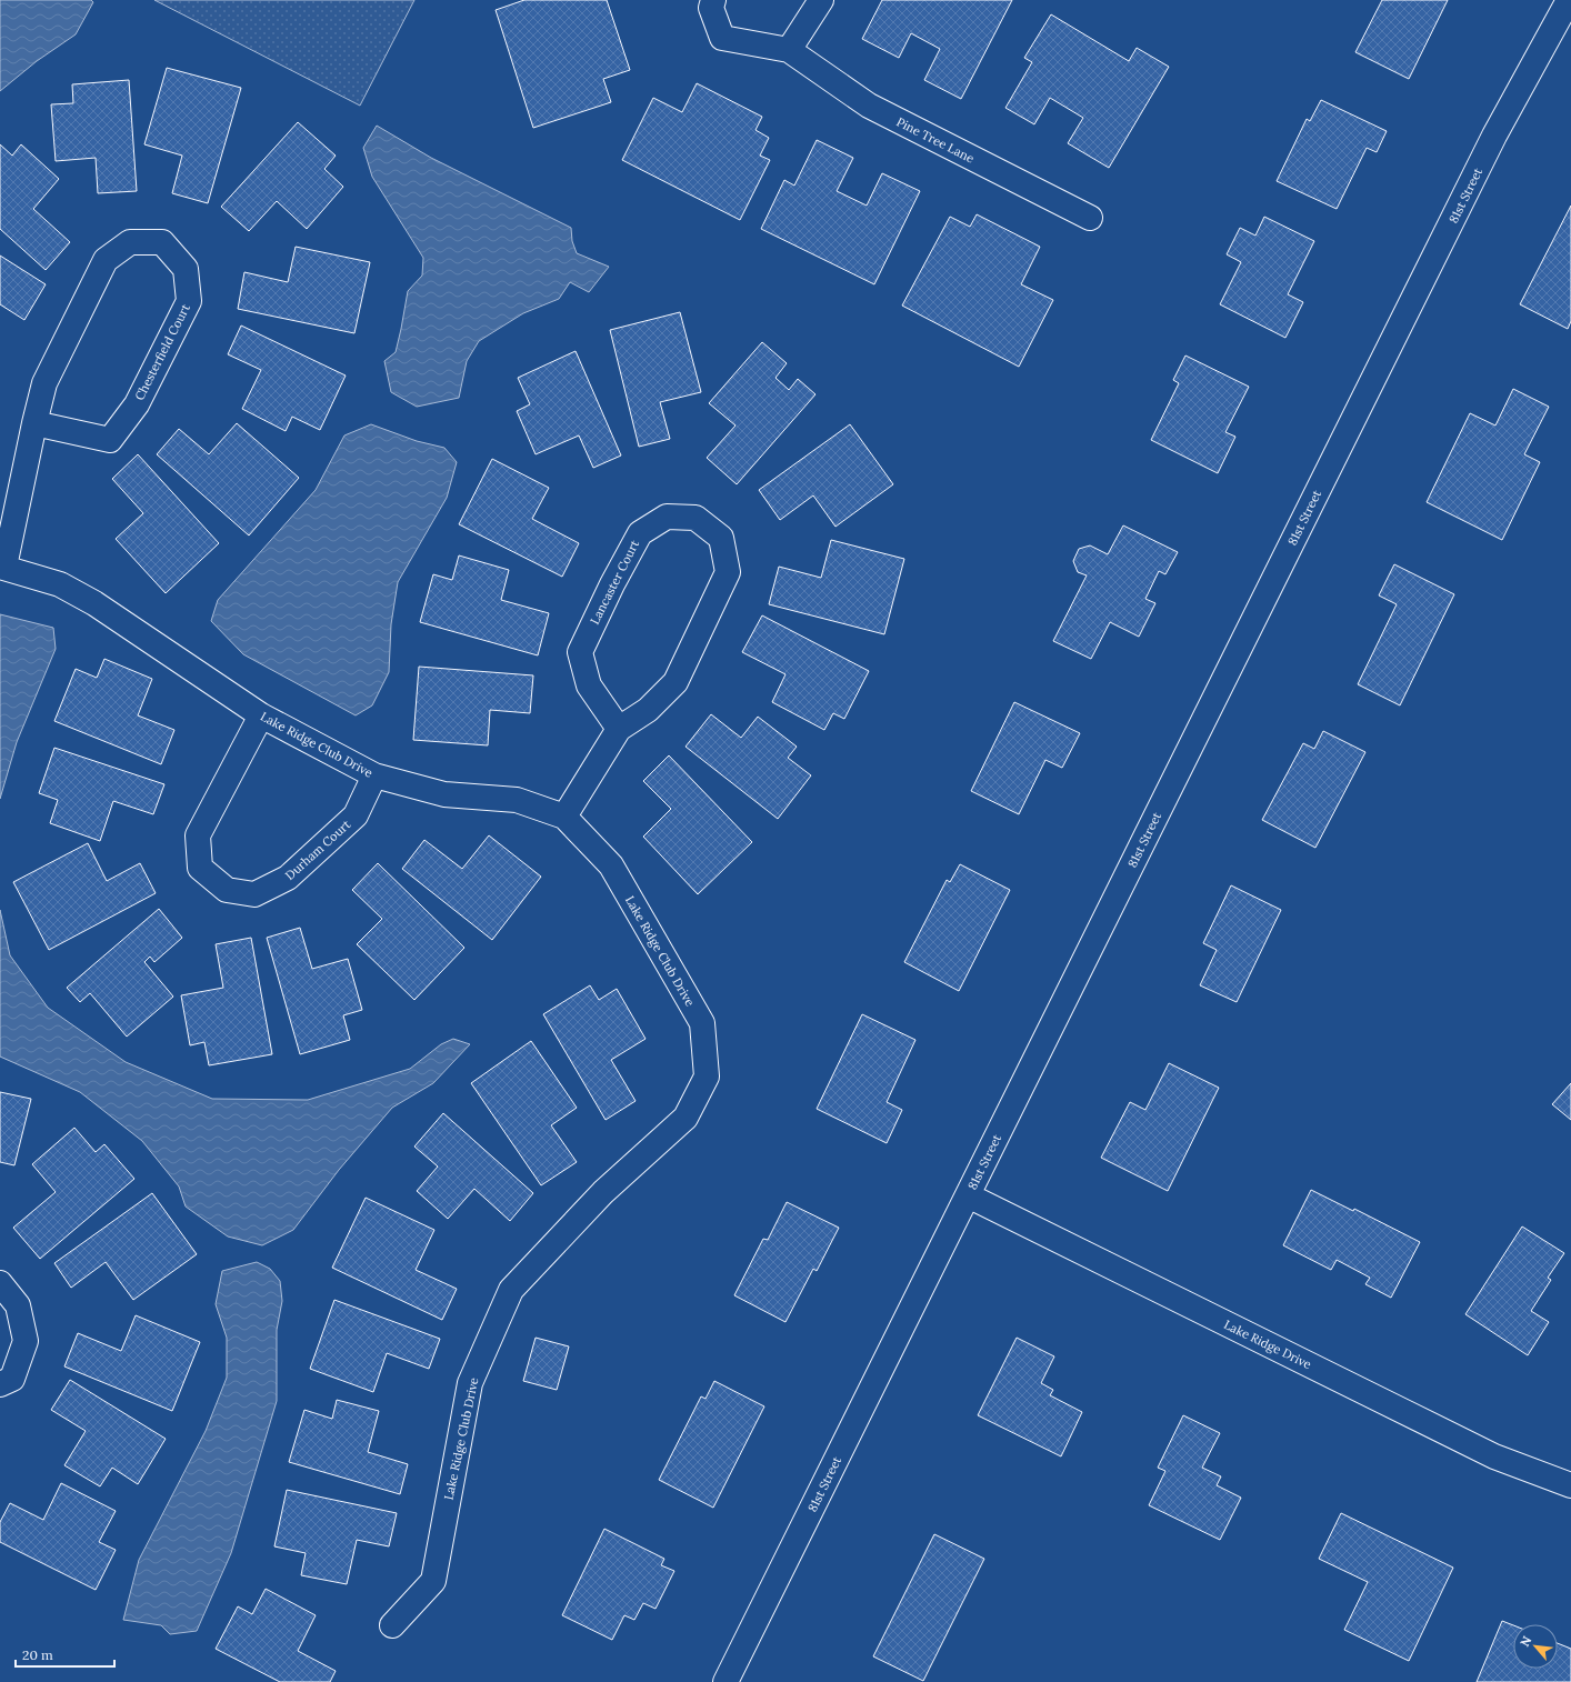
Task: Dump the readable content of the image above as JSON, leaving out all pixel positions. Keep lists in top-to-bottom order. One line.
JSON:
{"streets":{"street":["Pine Tree Lane","81st Street","Chesterfield Court","Lancaster Court","Lake Ridge Club Drive","Durham Court","Lake Ridge Drive"]},"crossings":[["81st Street","Lake Ridge Drive"],["Chesterfield Court","Lake Ridge Club Drive"],["Lancaster Court","Lake Ridge Club Drive"],["Lake Ridge Club Drive","Durham Court"]],"scale_bar":"20 m","north":"top left"}
